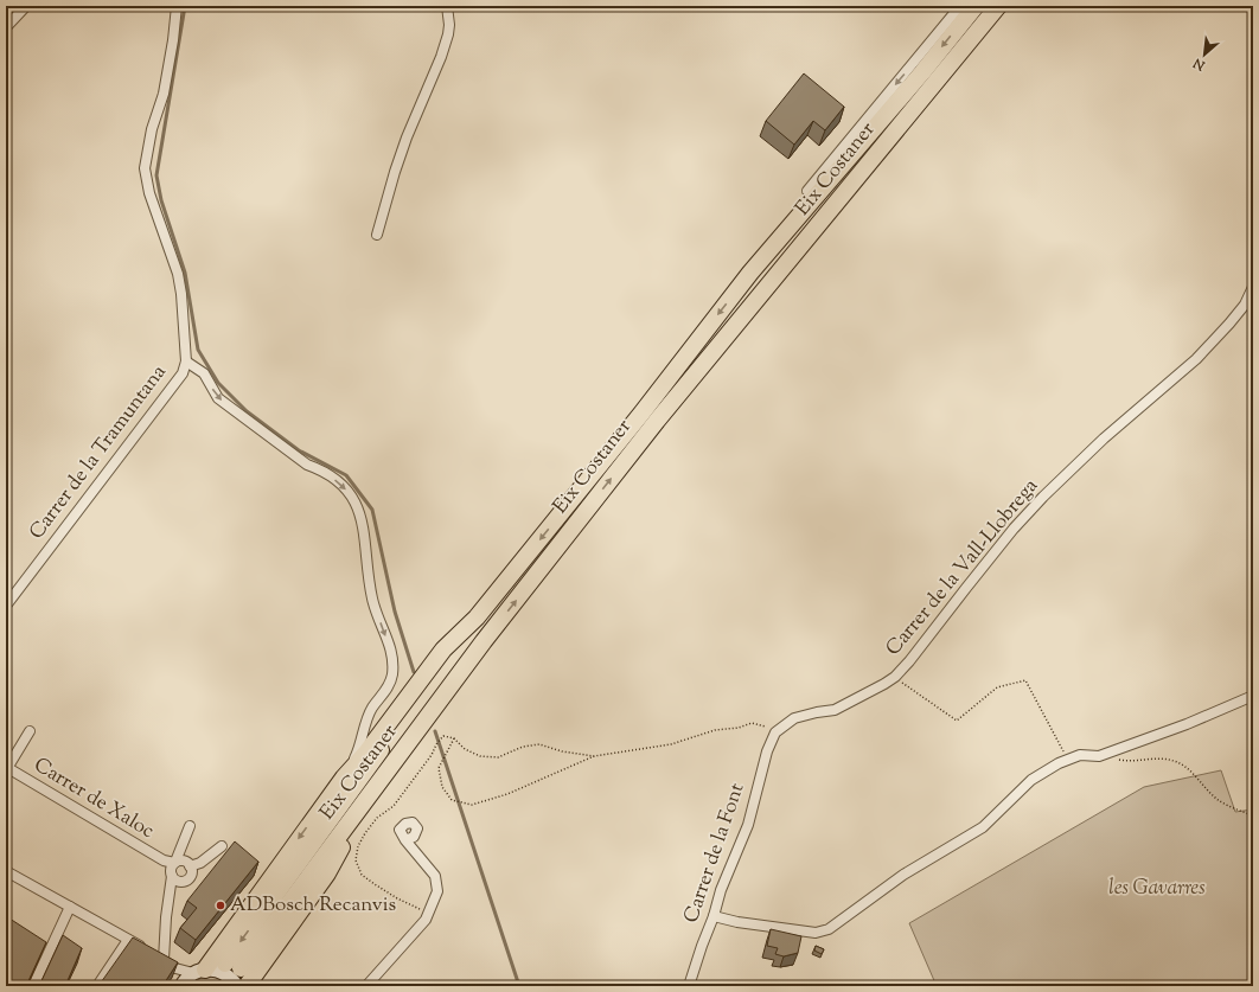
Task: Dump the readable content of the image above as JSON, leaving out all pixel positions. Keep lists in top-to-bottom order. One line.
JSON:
{"streets":{"highway":["Eix Costaner"],"street":["Carrer de la Tramuntana","Carrer de la Vall-Llobrega","Carrer de Xaloc","Carrer de la Font"]},"crossings":[["Carrer de la Vall-Llobrega","Carrer de la Font"]],"parks":["les Gavarres"],"places":["ADBosch Recanvis"],"north":"bottom left"}
